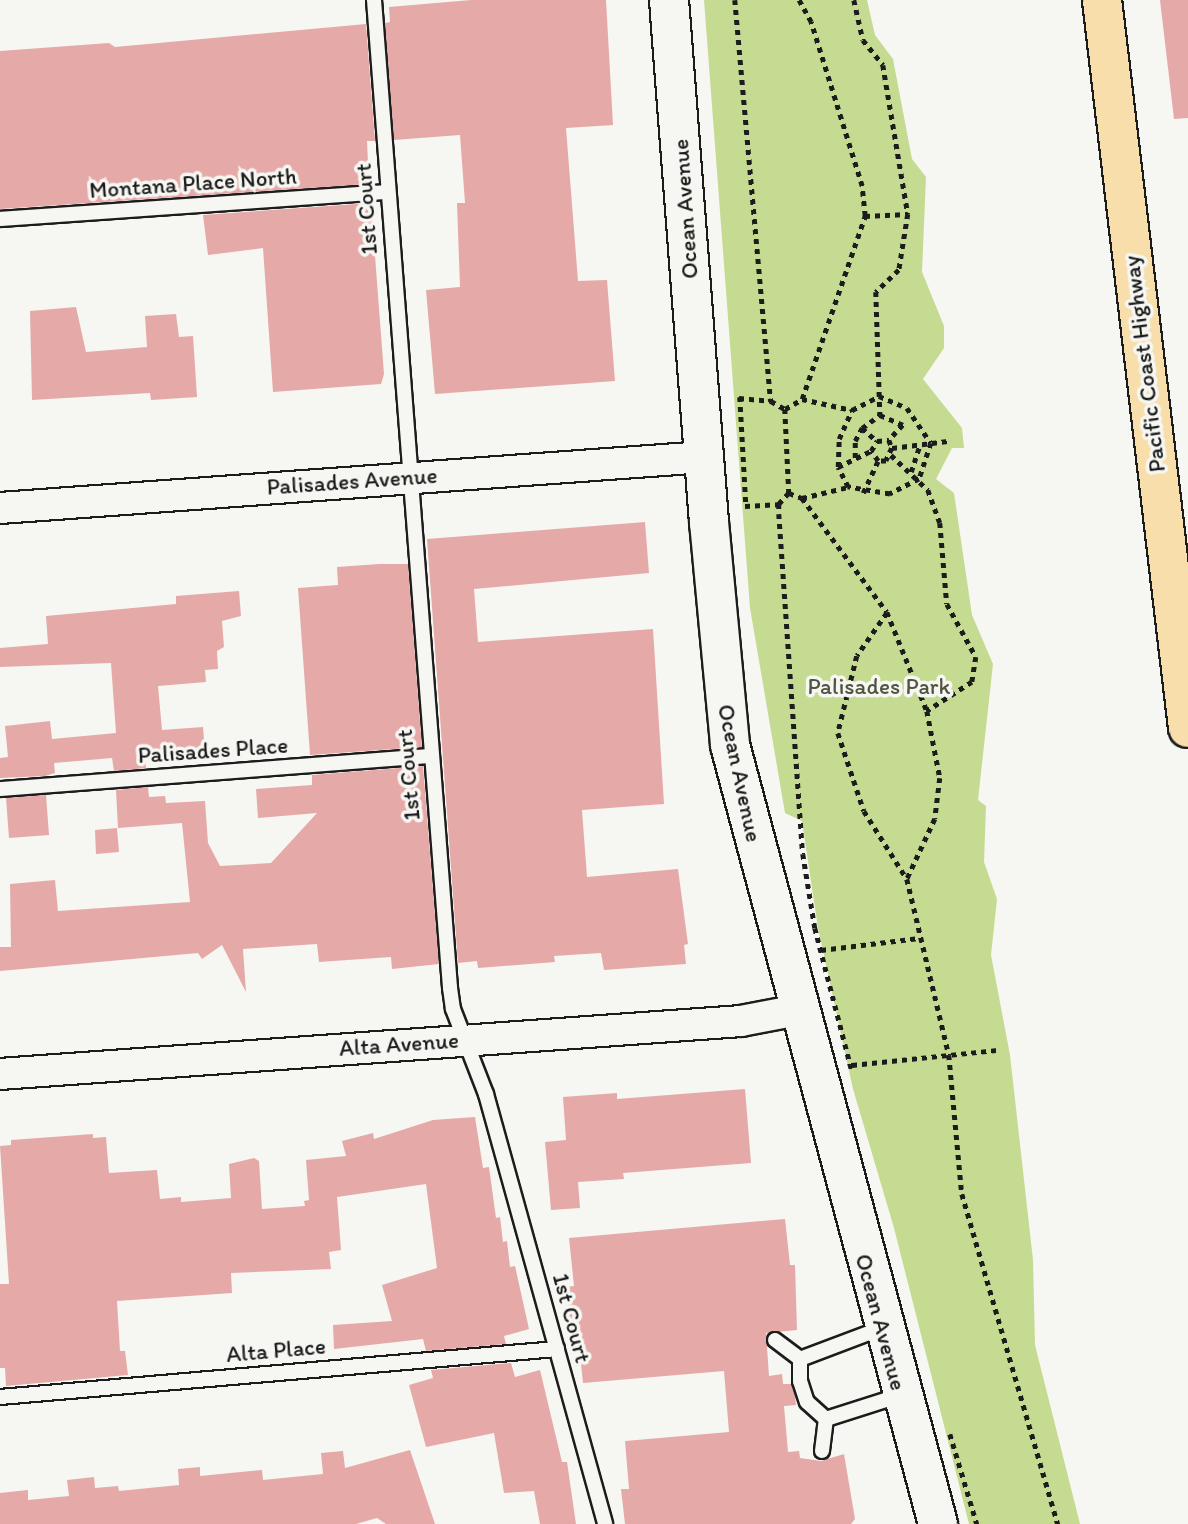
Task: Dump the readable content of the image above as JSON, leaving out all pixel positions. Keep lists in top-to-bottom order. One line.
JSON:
{"streets":{"highway":["Pacific Coast Highway"],"main road":["Ocean Avenue"],"street":["Palisades Avenue","Alta Avenue"],"lane":["Montana Place North","1st Court","Palisades Place","Alta Place"]},"crossings":[["Montana Place North","1st Court"],["1st Court","Palisades Avenue"],["1st Court","Palisades Place"],["1st Court","Alta Avenue"],["1st Court","Alta Place"],["Ocean Avenue","Palisades Avenue"],["Ocean Avenue","Alta Avenue"]],"parks":["Palisades Park"]}
